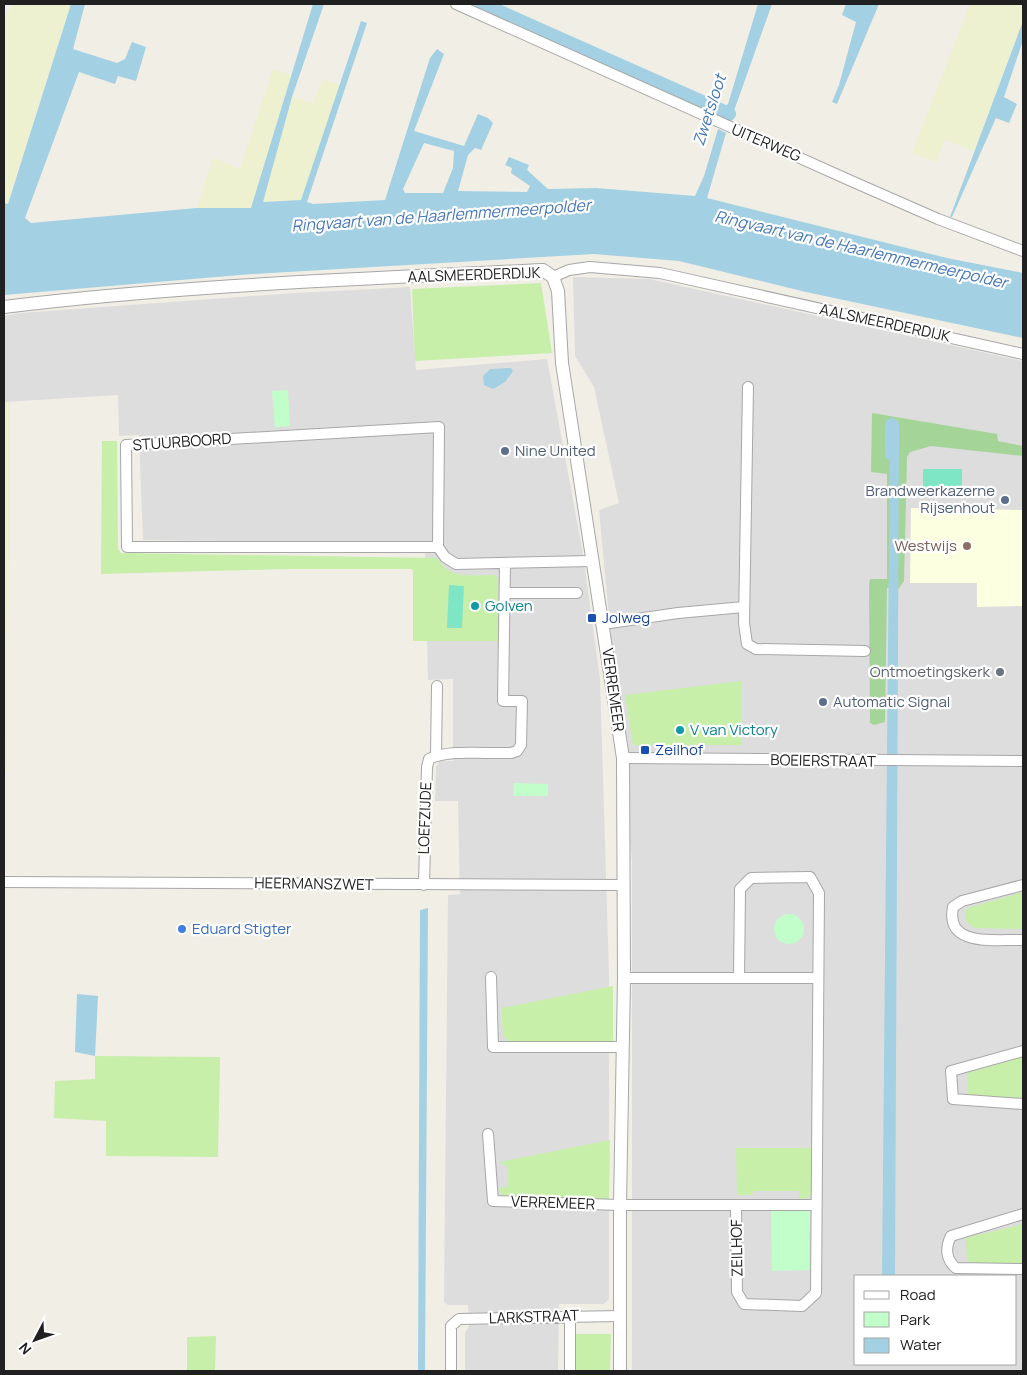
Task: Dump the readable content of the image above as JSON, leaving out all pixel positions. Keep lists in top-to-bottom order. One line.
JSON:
{"streets":{"street":["UITERWEG","AALSMEERDERDIJK","STUURBOORD","VERREMEER","BOEIERSTRAAT","LOEFZIJDE","HEERMANSZWET","ZEILHOF","LARKSTRAAT"]},"crossings":[["AALSMEERDERDIJK","VERREMEER"],["VERREMEER","BOEIERSTRAAT"],["VERREMEER","HEERMANSZWET"],["VERREMEER","ZEILHOF"],["VERREMEER","LARKSTRAAT"],["LOEFZIJDE","HEERMANSZWET"]],"water":["Zwetsloot","Ringvaart van de Haarlemmermeerpolder"],"places":{"other":["Nine United","Brandweerkazerne Rijsenhout","Westwijs","Golven","Ontmoetingskerk","Automatic Signal","V van Victory","Eduard Stigter"],"transit":["Jolweg","Zeilhof"]},"legend":["Road","Park","Water"],"north":"bottom left"}
